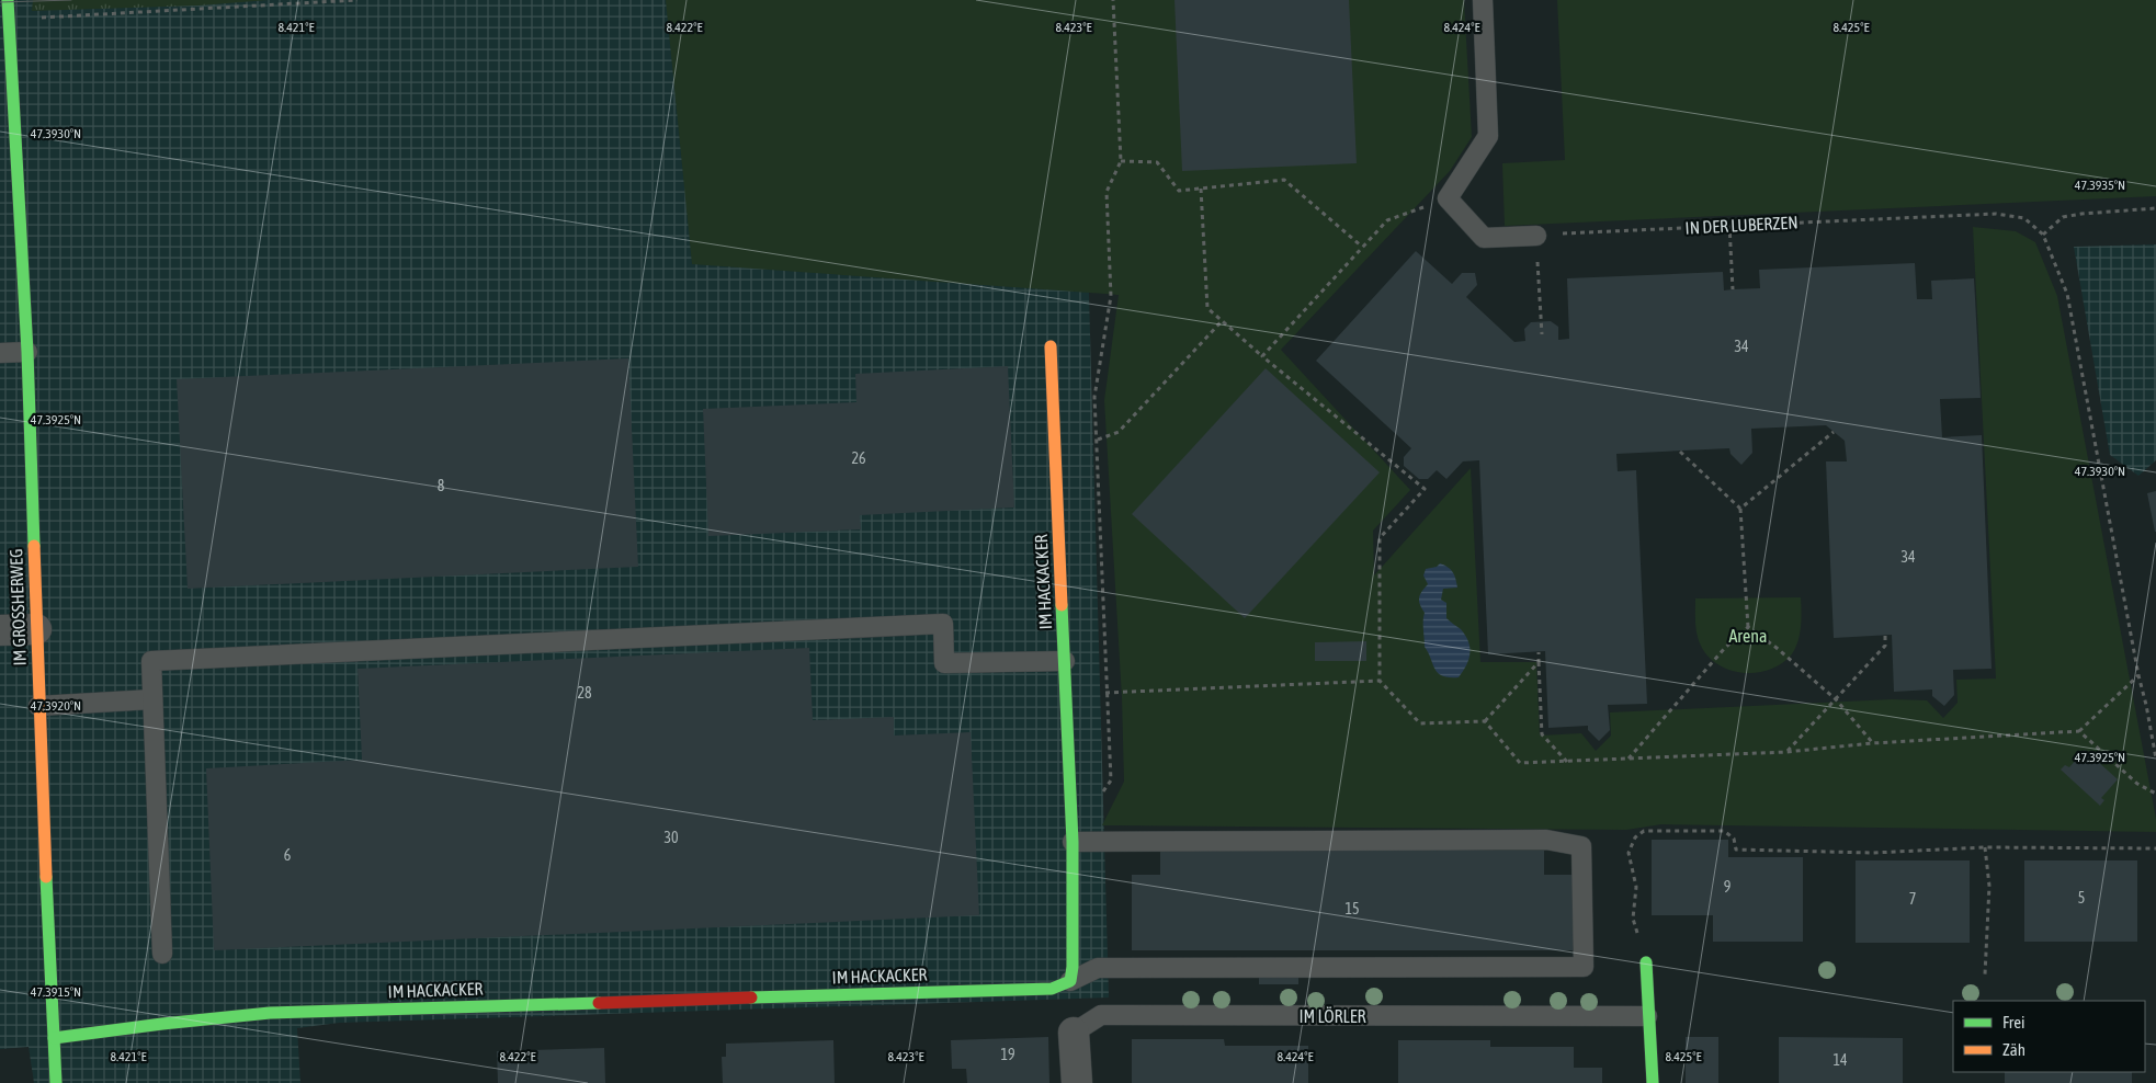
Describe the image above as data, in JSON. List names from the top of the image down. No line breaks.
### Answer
{"streets":{"street":["IM HACKACKER","IM GROSSHERWEG","IM LÖRLER"],"path":["IN DER LUBERZEN"]},"crossings":[["IM HACKACKER","IM GROSSHERWEG"]],"parks":["Arena"],"house_numbers":["34","26","8","34","28","30","6","9","5","7","15","19","14"],"legend":["Frei","Zäh"],"coordinates":["8.421°E","8.422°E","8.423°E","8.424°E","8.425°E","47.3930°N","47.3935°N","47.3925°N","47.3920°N","47.3915°N"]}
